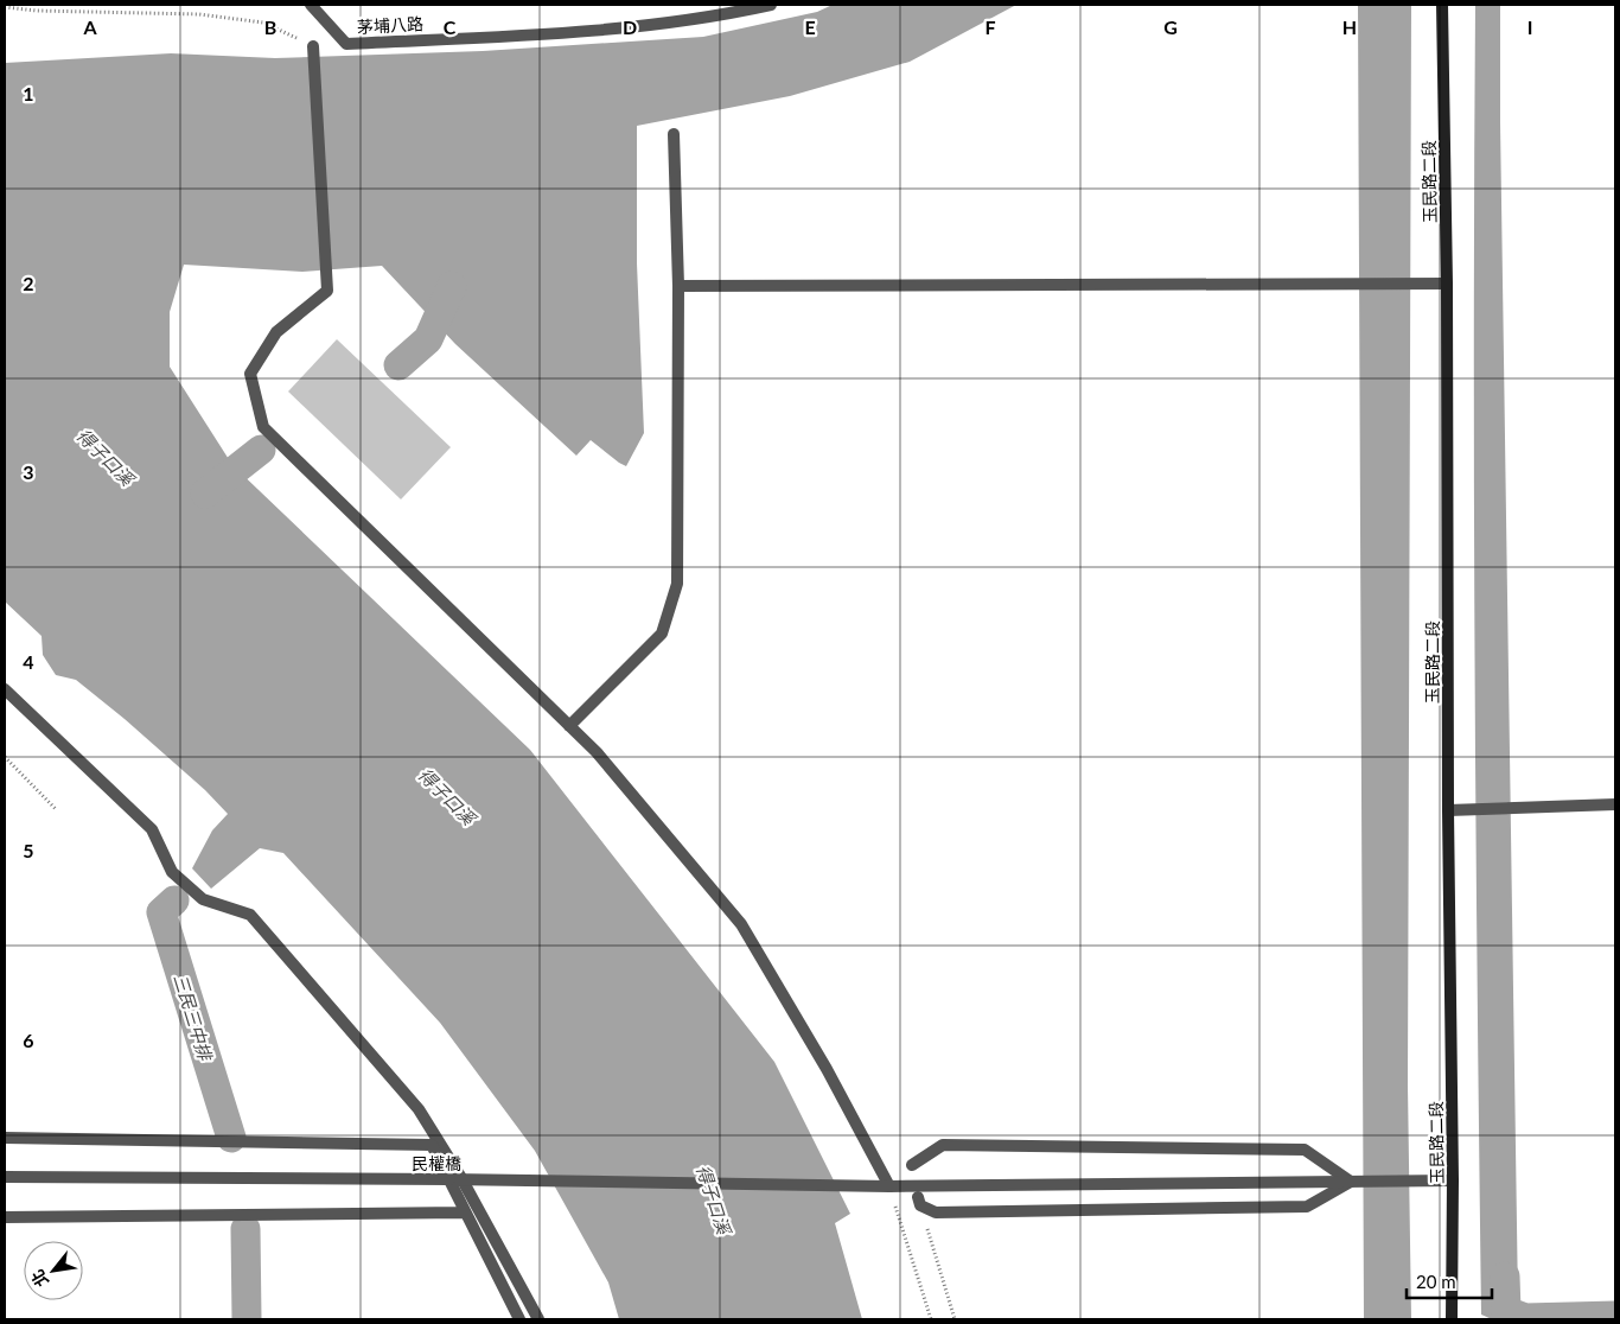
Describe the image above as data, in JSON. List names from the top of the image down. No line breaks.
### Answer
{"streets":{"street":["茅埔八路","玉民路二段","民權橋"]},"crossings":[["玉民路二段","民權橋"]],"water":["得子口溪","三民三中排"],"scale_bar":"20 m","north":"bottom left","grid":{"columns":["A","B","C","D","E","F","G","H","I"],"rows":["1","2","3","4","5","6"]}}
